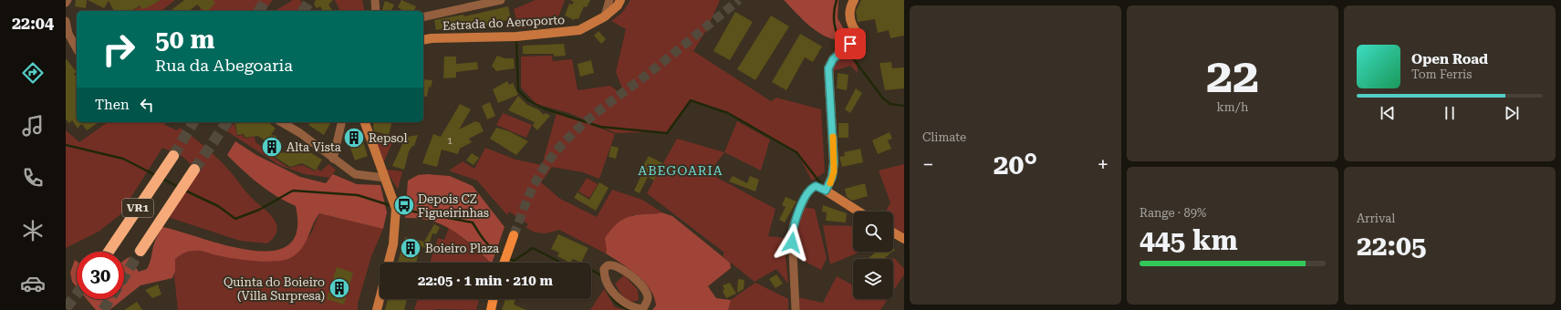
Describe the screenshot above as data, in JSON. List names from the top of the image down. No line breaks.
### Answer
{"streets":{"highway":["VR1"],"main road":["Estrada do Aeroporto"]},"districts":["ABEGOARIA"],"places":{"building":["Repsol","Alta Vista","Boieiro Plaza","Quinta do Boieiro (Villa Surpresa)"],"bus stop":["Depois CZ Figueirinhas"]},"house_numbers":["1"],"page":{"tabs":"22:04","tile":["Climate",["22","km/h"],["Range · 89%","445 km"],["Arrival","22:05"]],"turn":["50 m","Rua da Abegoaria"],"song":["Open Road","Tom Ferris"],"then":"Then","heat":["−","20°","+"],"limit":"30","trip":"22:05 · 1 min · 210 m"}}
